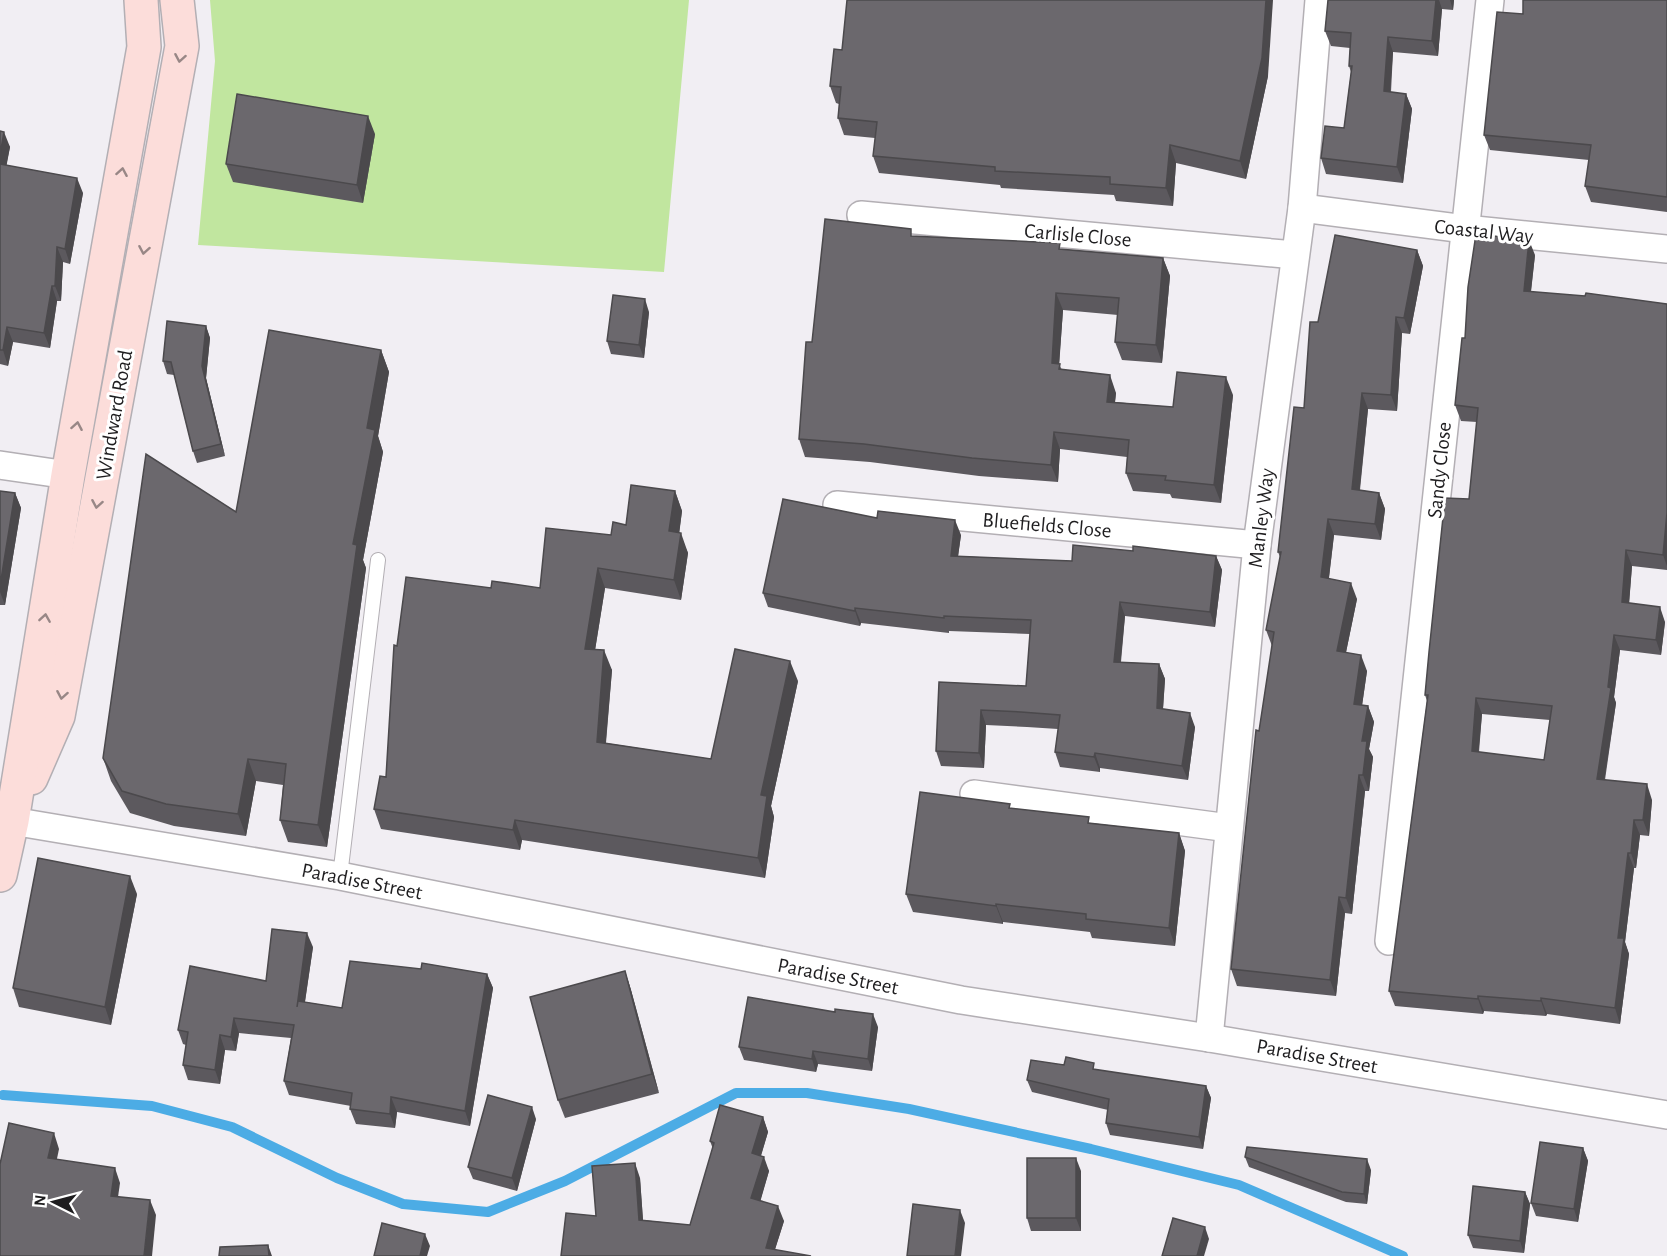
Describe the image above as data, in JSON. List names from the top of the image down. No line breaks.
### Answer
{"streets":{"main road":["Windward Road"],"street":["Coastal Way","Carlisle Close","Sandy Close","Manley Way","Bluefields Close","Paradise Street"]},"crossings":[["Coastal Way","Sandy Close"],["Coastal Way","Manley Way"],["Carlisle Close","Manley Way"],["Windward Road","Paradise Street"],["Manley Way","Bluefields Close"],["Manley Way","Paradise Street"]],"north":"left"}
